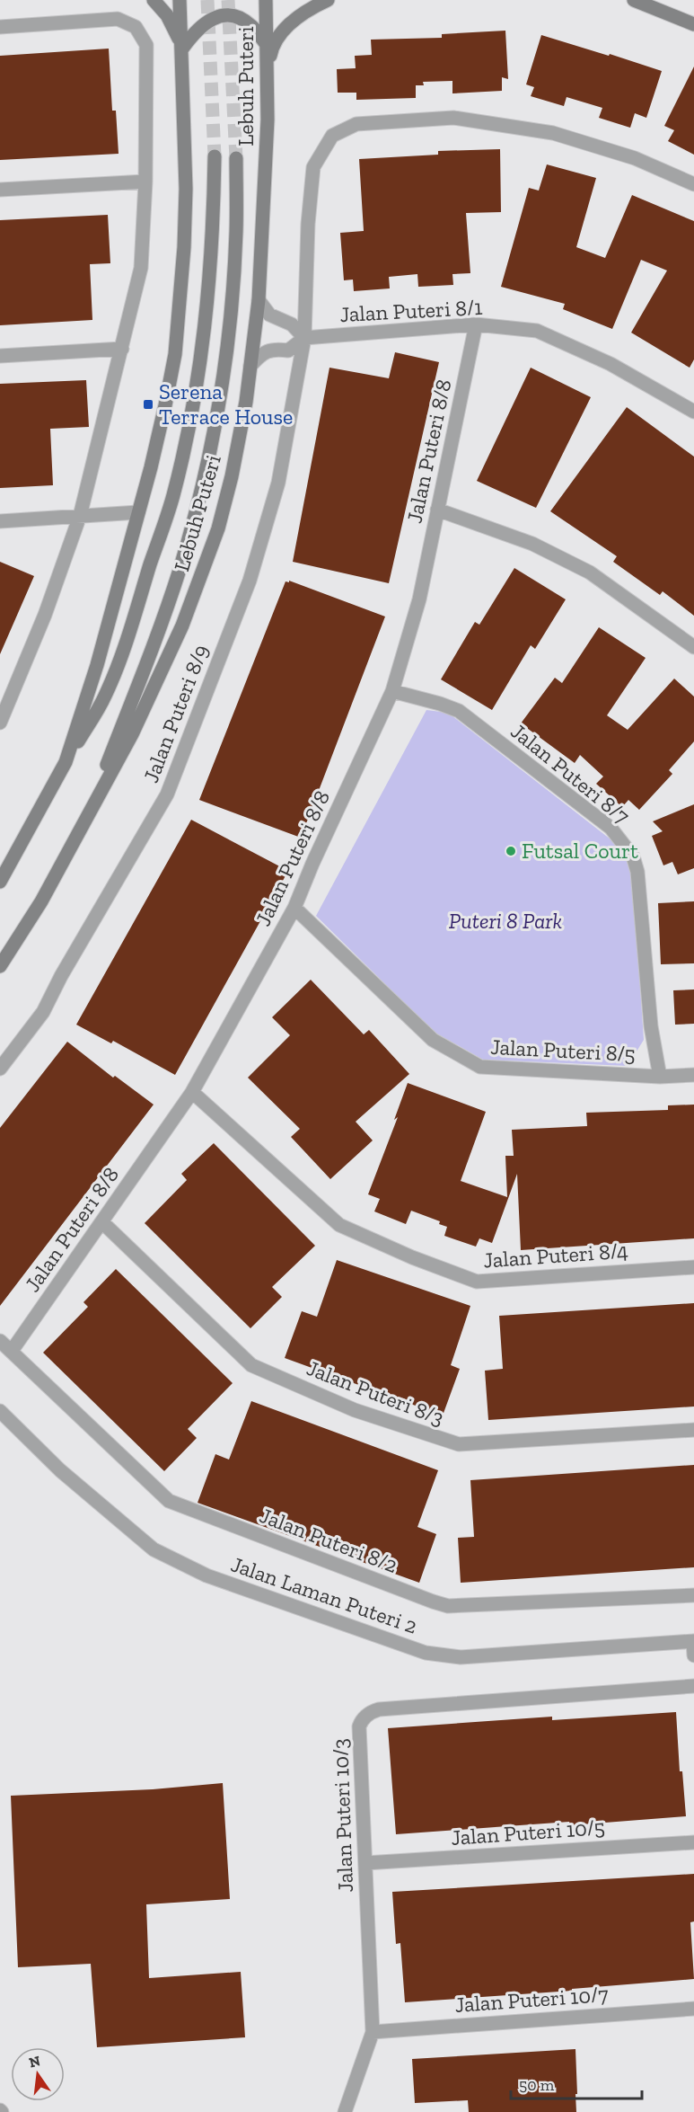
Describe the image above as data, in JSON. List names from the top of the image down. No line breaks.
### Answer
{"streets":{"main road":["Lebuh Puteri"],"street":["Jalan Puteri 8/1","Jalan Puteri 8/8","Jalan Puteri 8/9","Jalan Puteri 8/7","Jalan Puteri 8/5","Jalan Puteri 8/4","Jalan Puteri 8/3","Jalan Puteri 8/2","Jalan Laman Puteri 2","Jalan Puteri 10/3","Jalan Puteri 10/5","Jalan Puteri 10/7"]},"crossings":[["Lebuh Puteri","Jalan Puteri 8/1"],["Jalan Puteri 8/1","Jalan Puteri 8/8"],["Jalan Puteri 8/1","Jalan Puteri 8/9"],["Jalan Puteri 8/8","Jalan Puteri 8/7"],["Jalan Puteri 8/8","Jalan Puteri 8/5"],["Jalan Puteri 8/8","Jalan Puteri 8/4"],["Jalan Puteri 8/8","Jalan Puteri 8/3"],["Jalan Puteri 8/8","Jalan Puteri 8/2"],["Jalan Puteri 8/7","Jalan Puteri 8/5"],["Jalan Puteri 10/3","Jalan Puteri 10/5"],["Jalan Puteri 10/3","Jalan Puteri 10/7"]],"parks":["Puteri 8 Park"],"places":{"transit":["Serena Terrace House"],"other":["Futsal Court"]},"scale_bar":"50 m","north":"top"}
